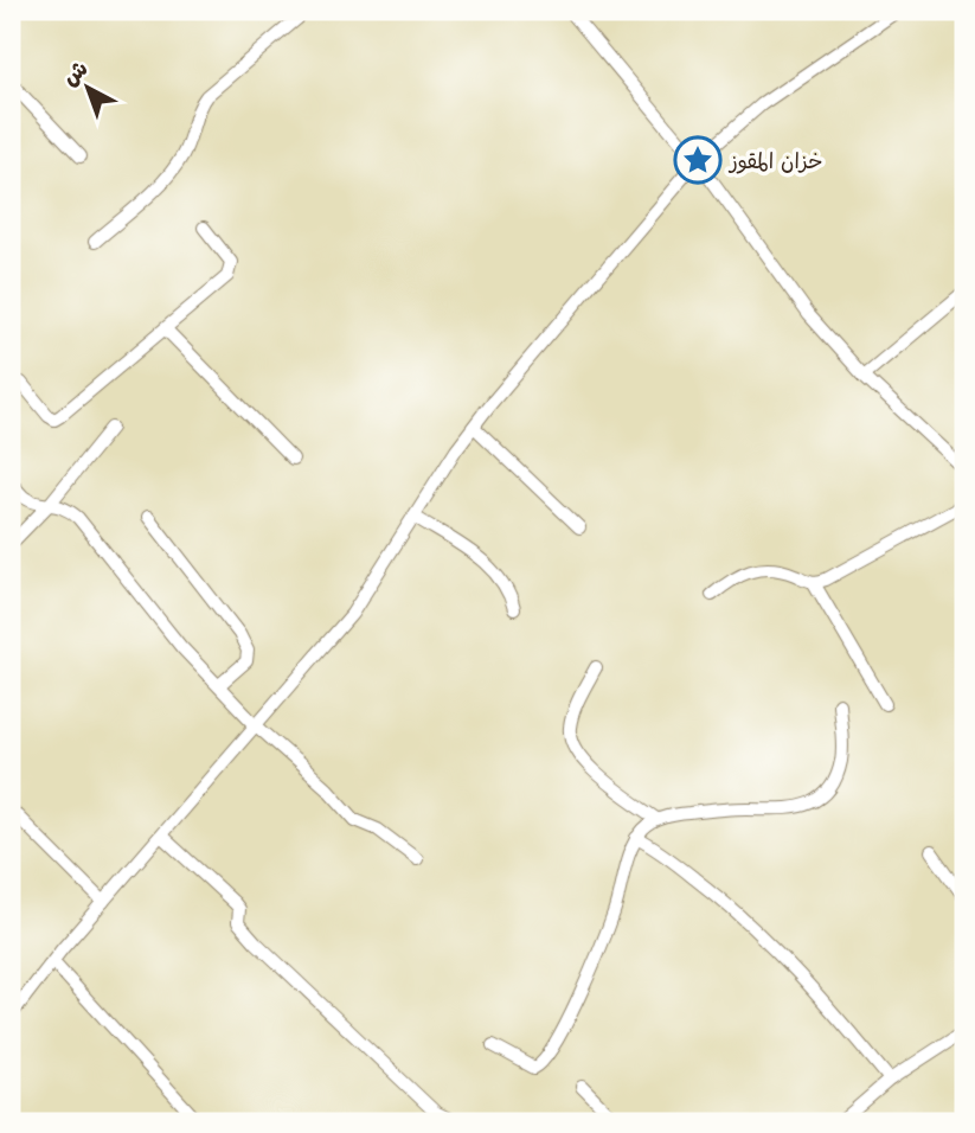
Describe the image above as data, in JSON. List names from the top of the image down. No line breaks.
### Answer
{"places":{"place":["خزان المقوز"]},"north":"top left"}
